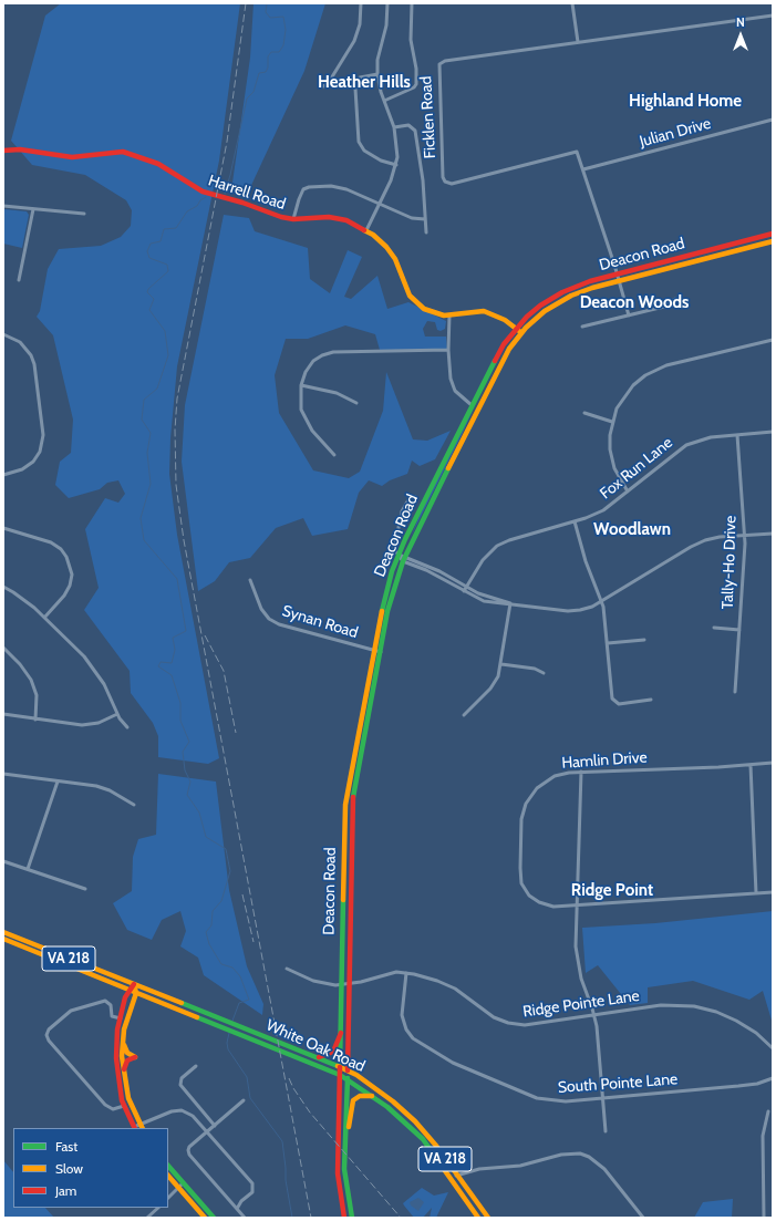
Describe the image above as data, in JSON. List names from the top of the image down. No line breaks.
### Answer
{"streets":{"main road":["Harrell Road","Deacon Road","VA 218","White Oak Road"],"street":["Ficklen Road","Julian Drive","Fox Run Lane","Tally-Ho Drive","Synan Road","Hamlin Drive","Ridge Pointe Lane","South Pointe Lane"]},"crossings":[["Ficklen Road","Julian Drive"],["Ficklen Road","Deacon Road"],["Harrell Road","Deacon Road"],["Deacon Road","Synan Road"],["Deacon Road","Ridge Pointe Lane"],["Deacon Road","White Oak Road"],["Fox Run Lane","Tally-Ho Drive"],["VA 218","White Oak Road"],["Ridge Pointe Lane","South Pointe Lane"]],"districts":["Heather Hills","Highland Home","Deacon Woods","Woodlawn","Ridge Point"],"legend":["Fast","Slow","Jam"],"north":"top"}
